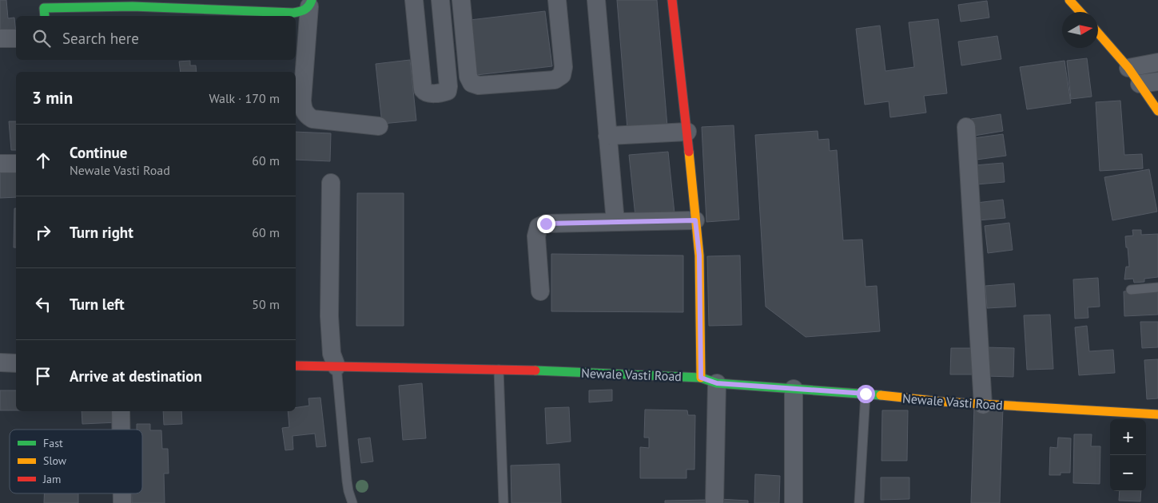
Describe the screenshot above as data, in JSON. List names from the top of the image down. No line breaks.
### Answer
{"streets":{"street":["Newale Vasti Road"]},"legend":["Fast","Slow","Jam"],"north":"right","page":{"search":"Search here","heading":["3 min","Walk · 170 m"],"list":[["Continue","Newale Vasti Road","60 m"],["Turn right","60 m"],["Turn left","50 m"],"Arrive at destination"],"map_buttons":["+","−"]}}
